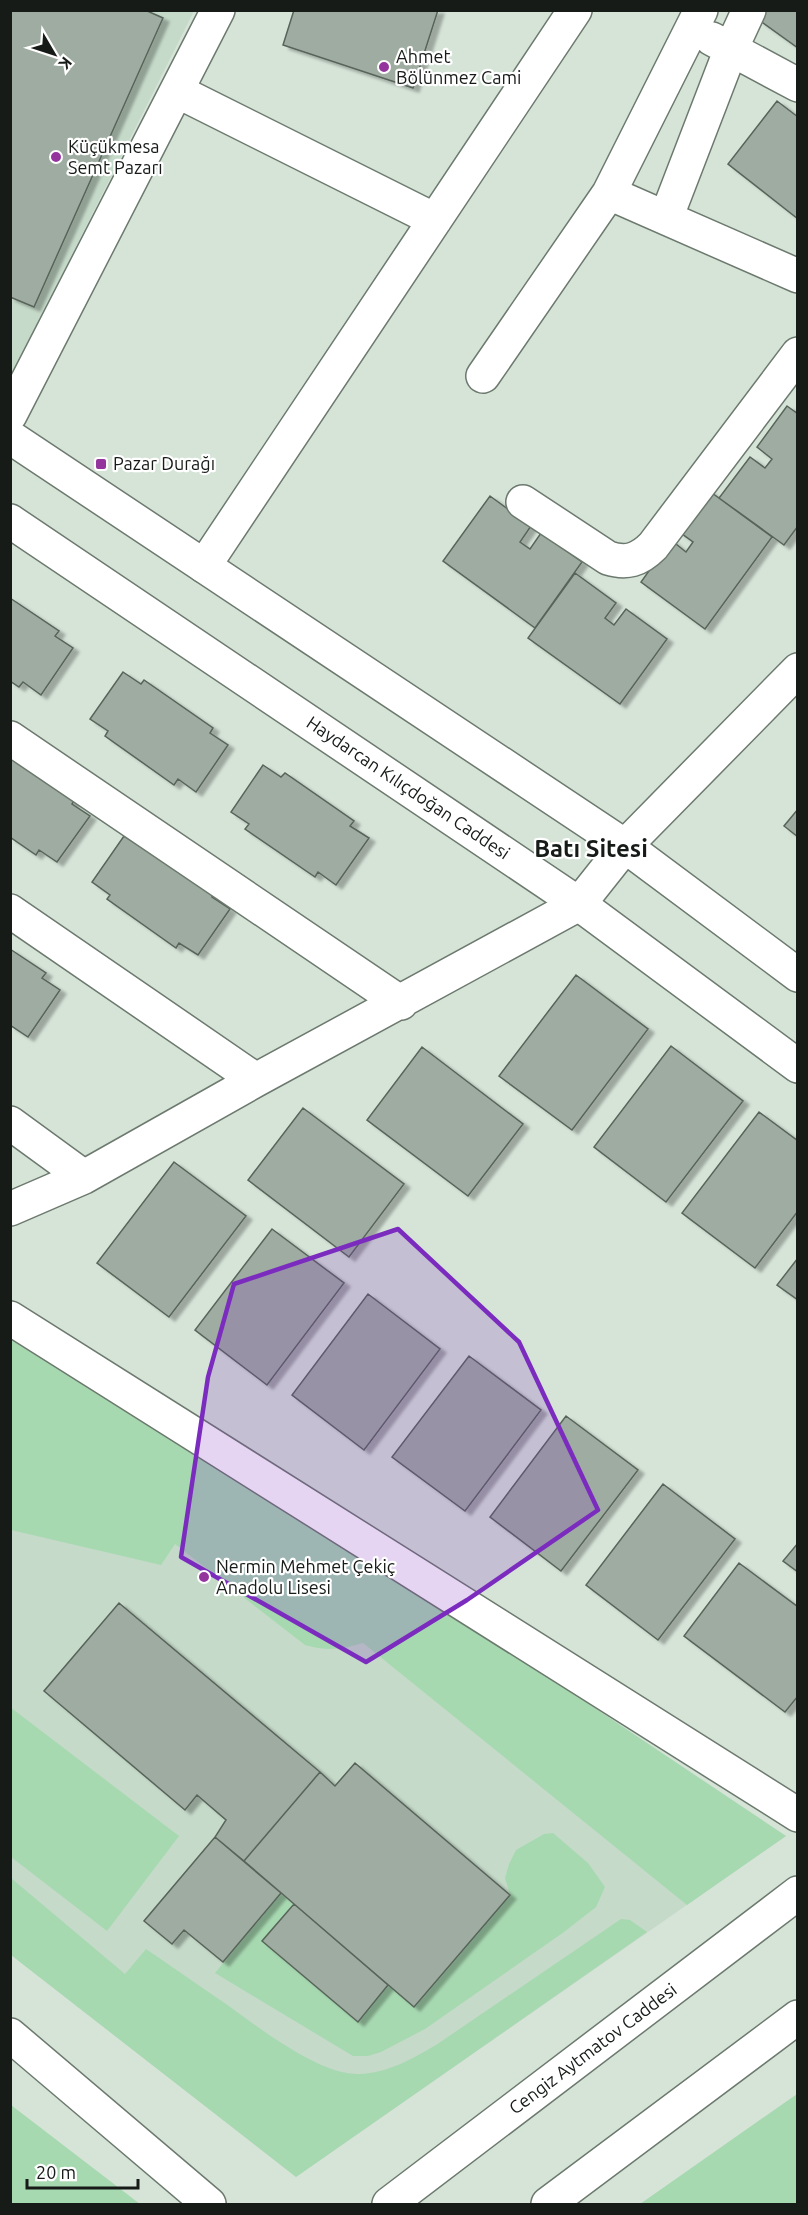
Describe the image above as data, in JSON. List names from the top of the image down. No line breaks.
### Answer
{"streets":{"street":["Haydarcan Kılıçdoğan Caddesi","Cengiz Aytmatov Caddesi"]},"districts":["Batı Sitesi"],"places":{"other":["Ahmet Bölünmez Cami","Küçükmesa Semt Pazarı","Nermin Mehmet Çekiç Anadolu Lisesi"],"transit":["Pazar Durağı"]},"scale_bar":"20 m","north":"bottom right"}
